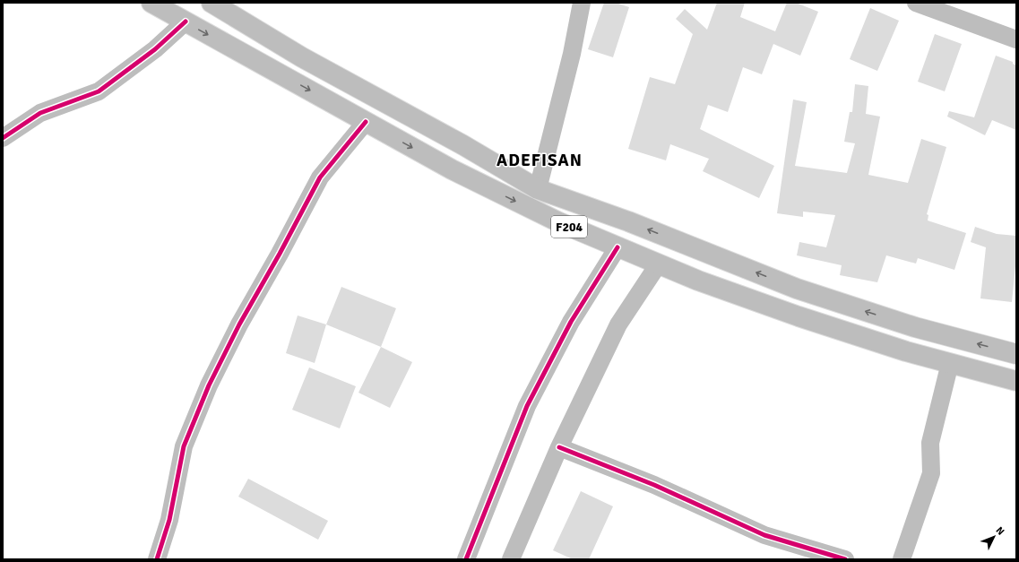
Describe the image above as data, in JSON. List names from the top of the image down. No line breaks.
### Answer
{"streets":{"main road":["F204"]},"districts":["ADEFISAN"],"north":"top right"}
